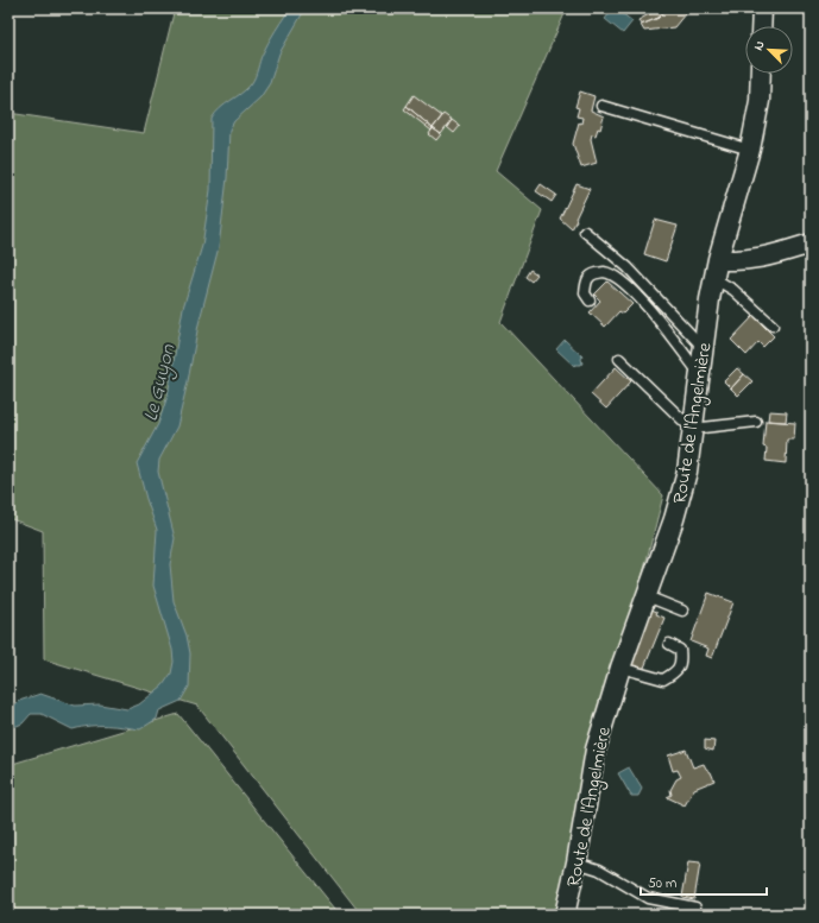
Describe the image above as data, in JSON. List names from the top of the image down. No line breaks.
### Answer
{"streets":{"street":["Route de l'Angelmière"]},"water":["Le Guyon"],"scale_bar":"50 m","north":"top left"}
